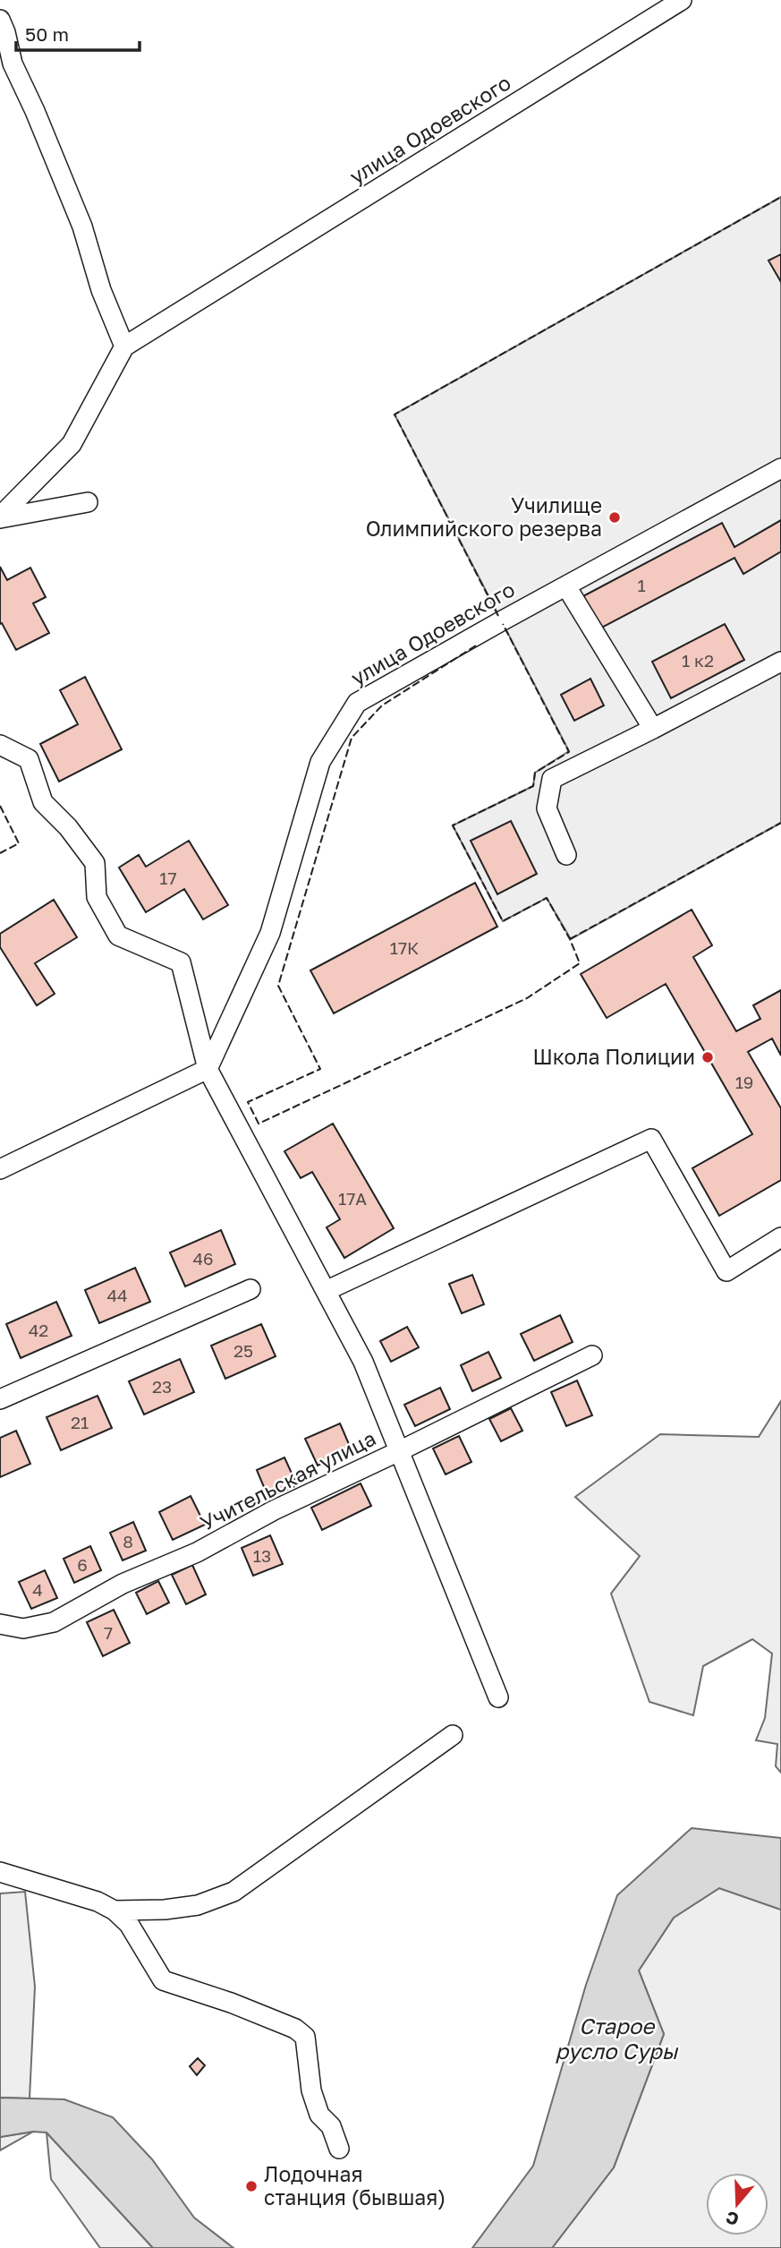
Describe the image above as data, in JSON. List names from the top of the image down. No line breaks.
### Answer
{"streets":{"street":["улица Одоевского","Учительская улица"]},"water":["Старое русло Суры"],"places":["Училище Олимпийского резерва","Школа Полиции","Лодочная станция (бывшая)"],"house_numbers":["1","1 к2","17","17К","19","17А","46","44","42","25","23","21","8","13","6","4","7"],"scale_bar":"50 m","north":"bottom"}
